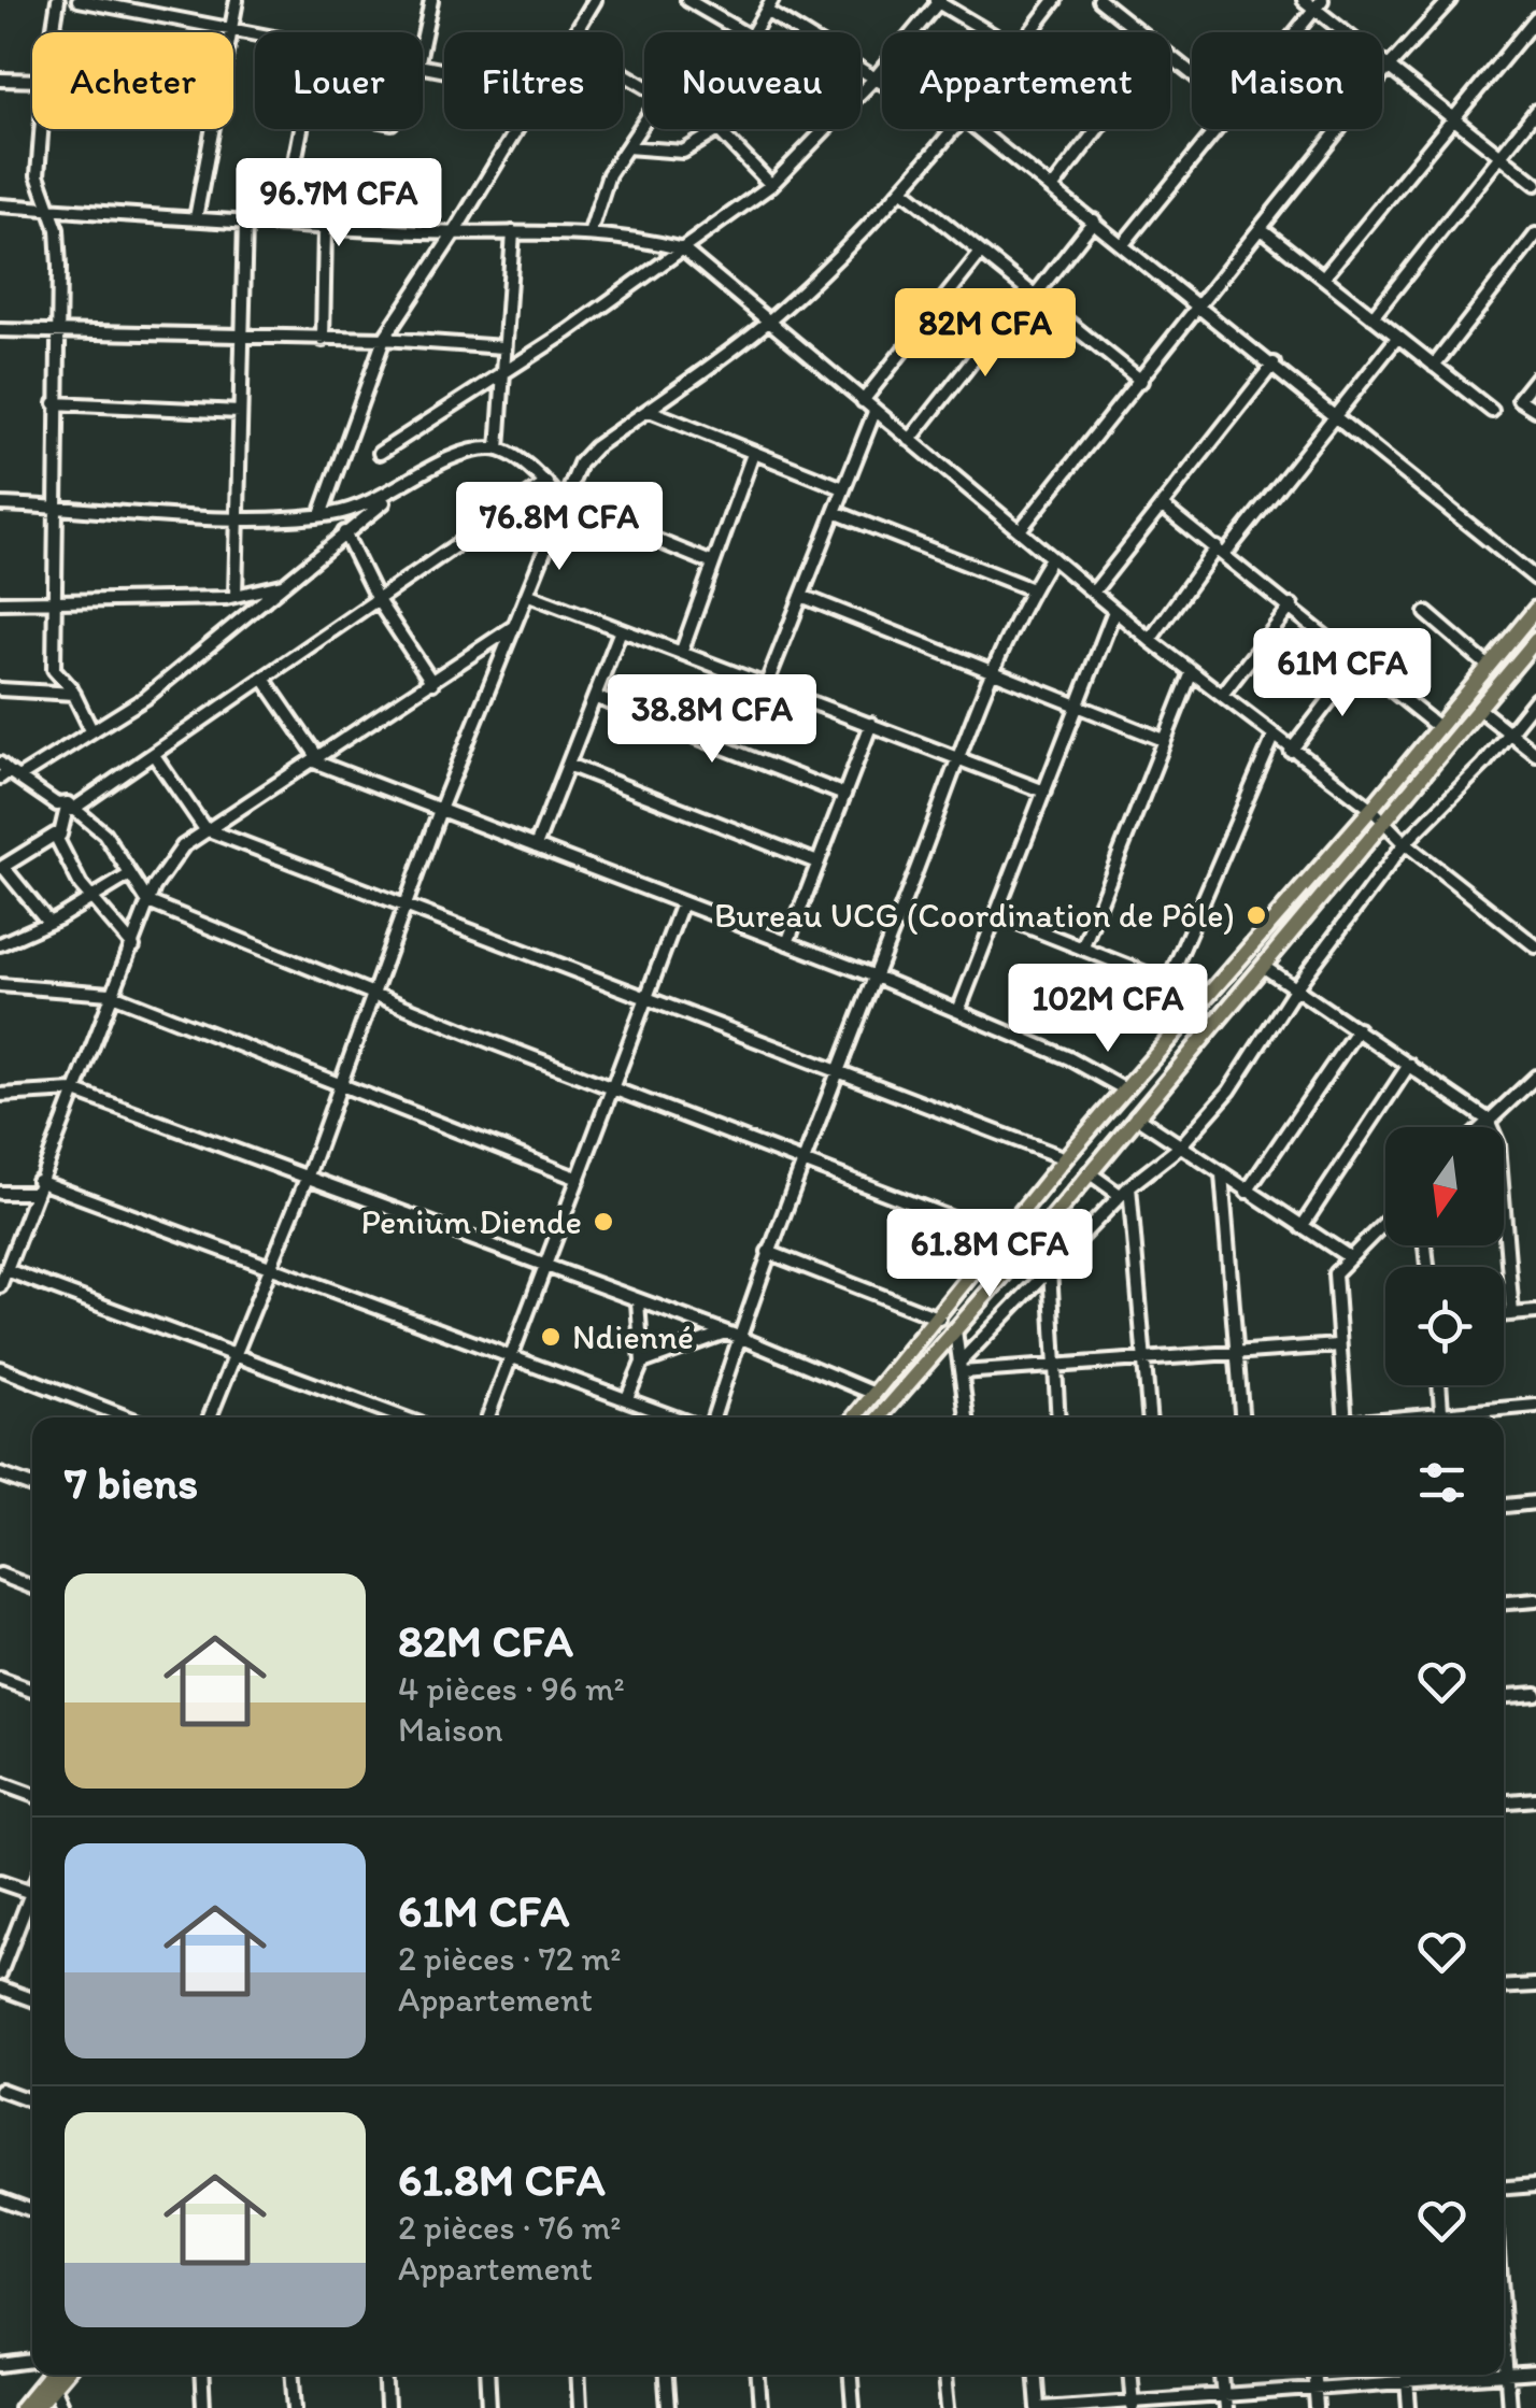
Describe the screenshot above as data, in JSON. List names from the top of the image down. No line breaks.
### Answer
{"places":["Bureau UCG (Coordination de Pôle)","Penium Diende","Ndienné"],"north":"bottom","page":{"chip":["Acheter","Louer","Filtres","Nouveau","Appartement","Maison"],"price":["96.7M CFA","82M CFA","76.8M CFA","61M CFA","38.8M CFA","102M CFA","61.8M CFA"],"heading":"7 biens","list":[{"name":"82M CFA","note":"4 pièces · 96 m² · Maison"},{"name":"61M CFA","note":"2 pièces · 72 m² · Appartement"},{"name":"61.8M CFA","note":"2 pièces · 76 m² · Appartement"}]}}
